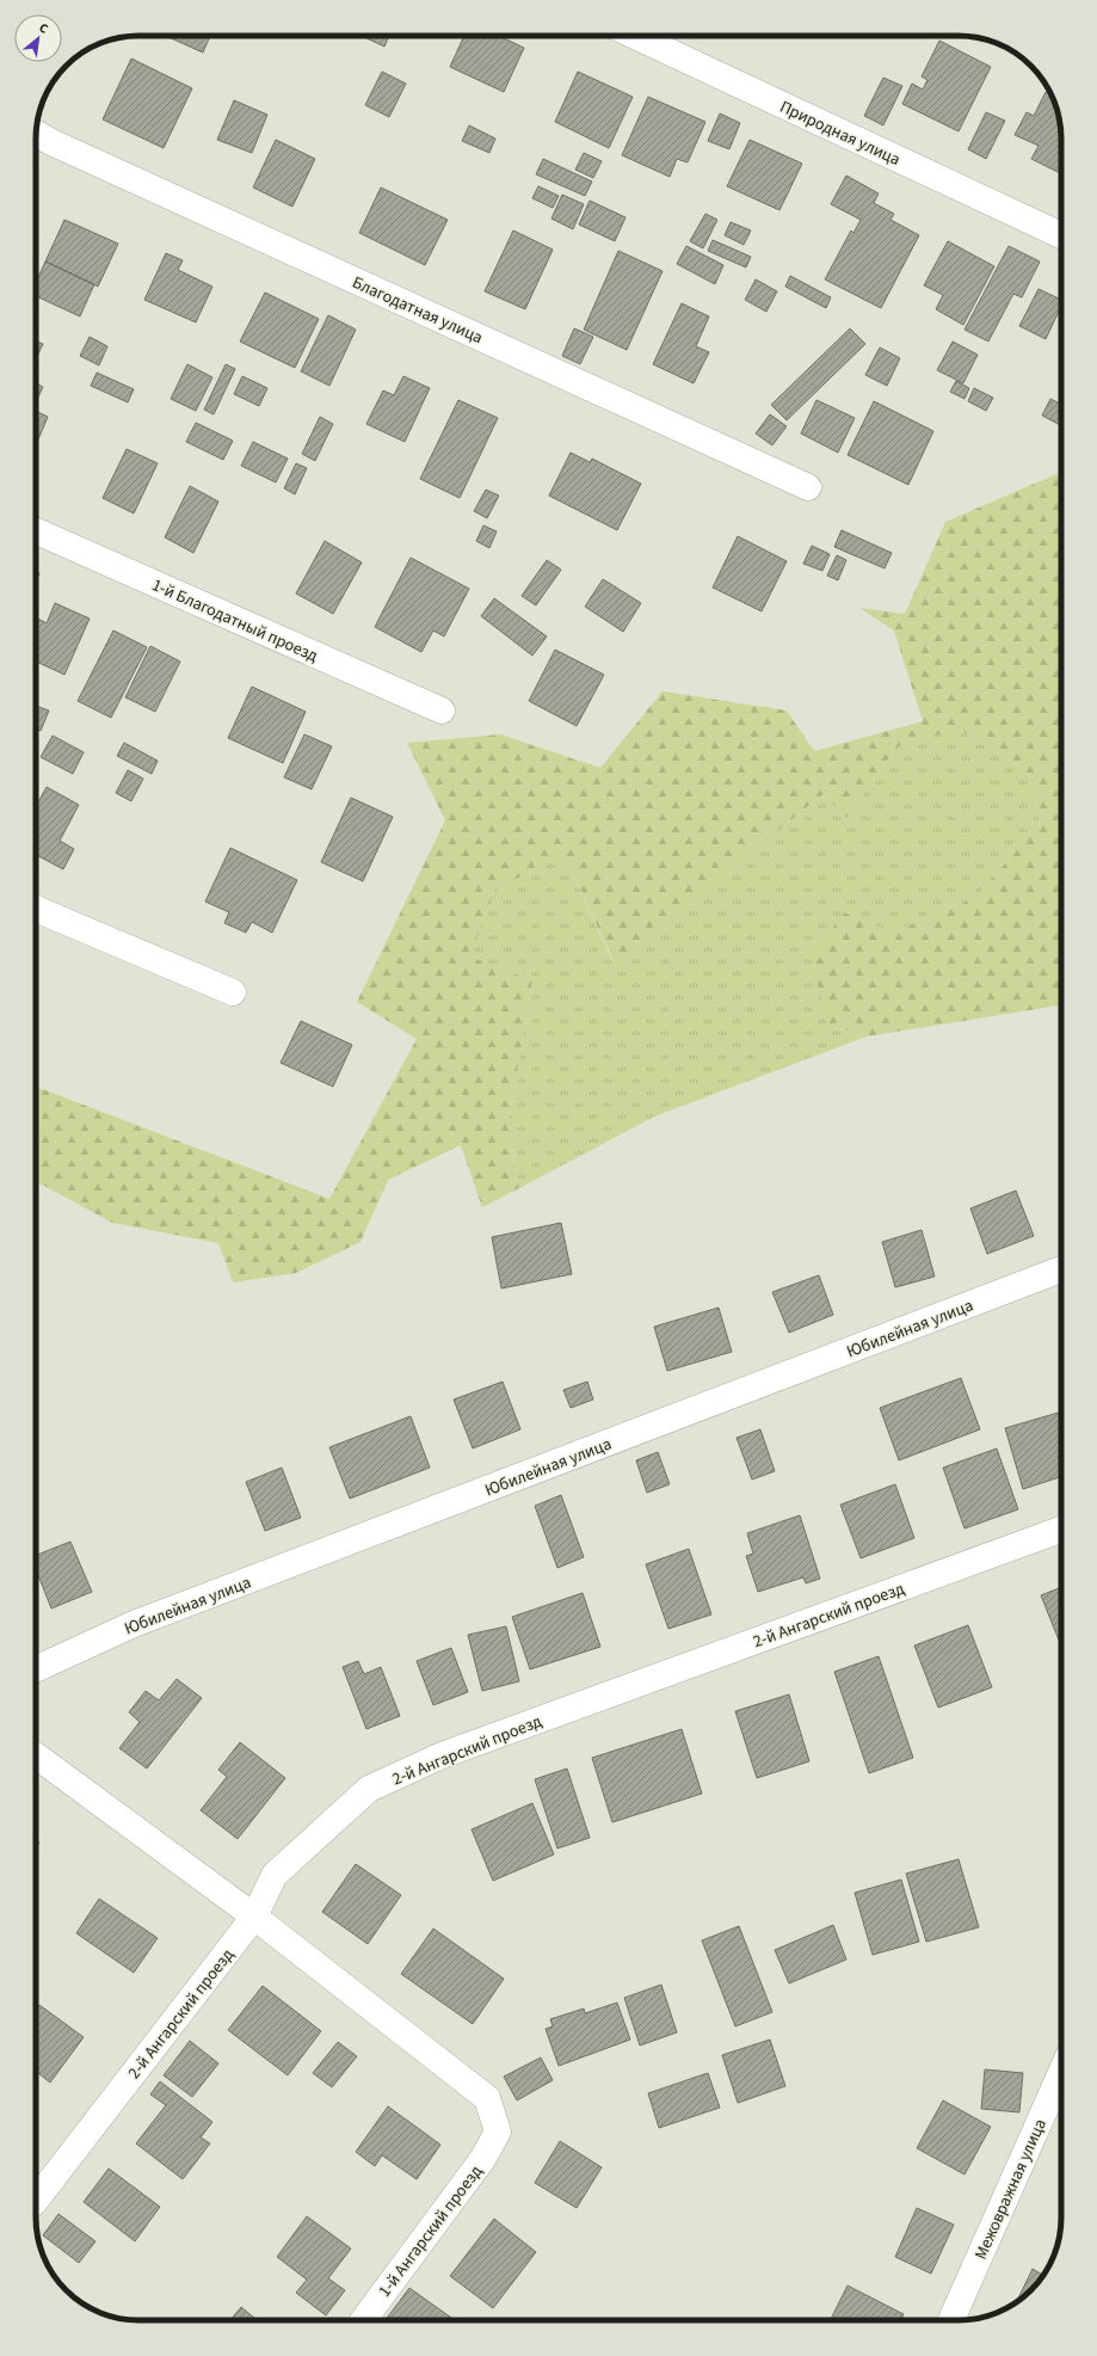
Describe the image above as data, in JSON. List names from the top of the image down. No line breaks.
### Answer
{"streets":{"street":["Природная улица","Благодатная улица","1-й Благодатный проезд","Юбилейная улица","2-й Ангарский проезд","Межовражная улица","1-й Ангарский проезд"]},"crossings":[["2-й Ангарский проезд","1-й Ангарский проезд"]],"north":"top right"}
